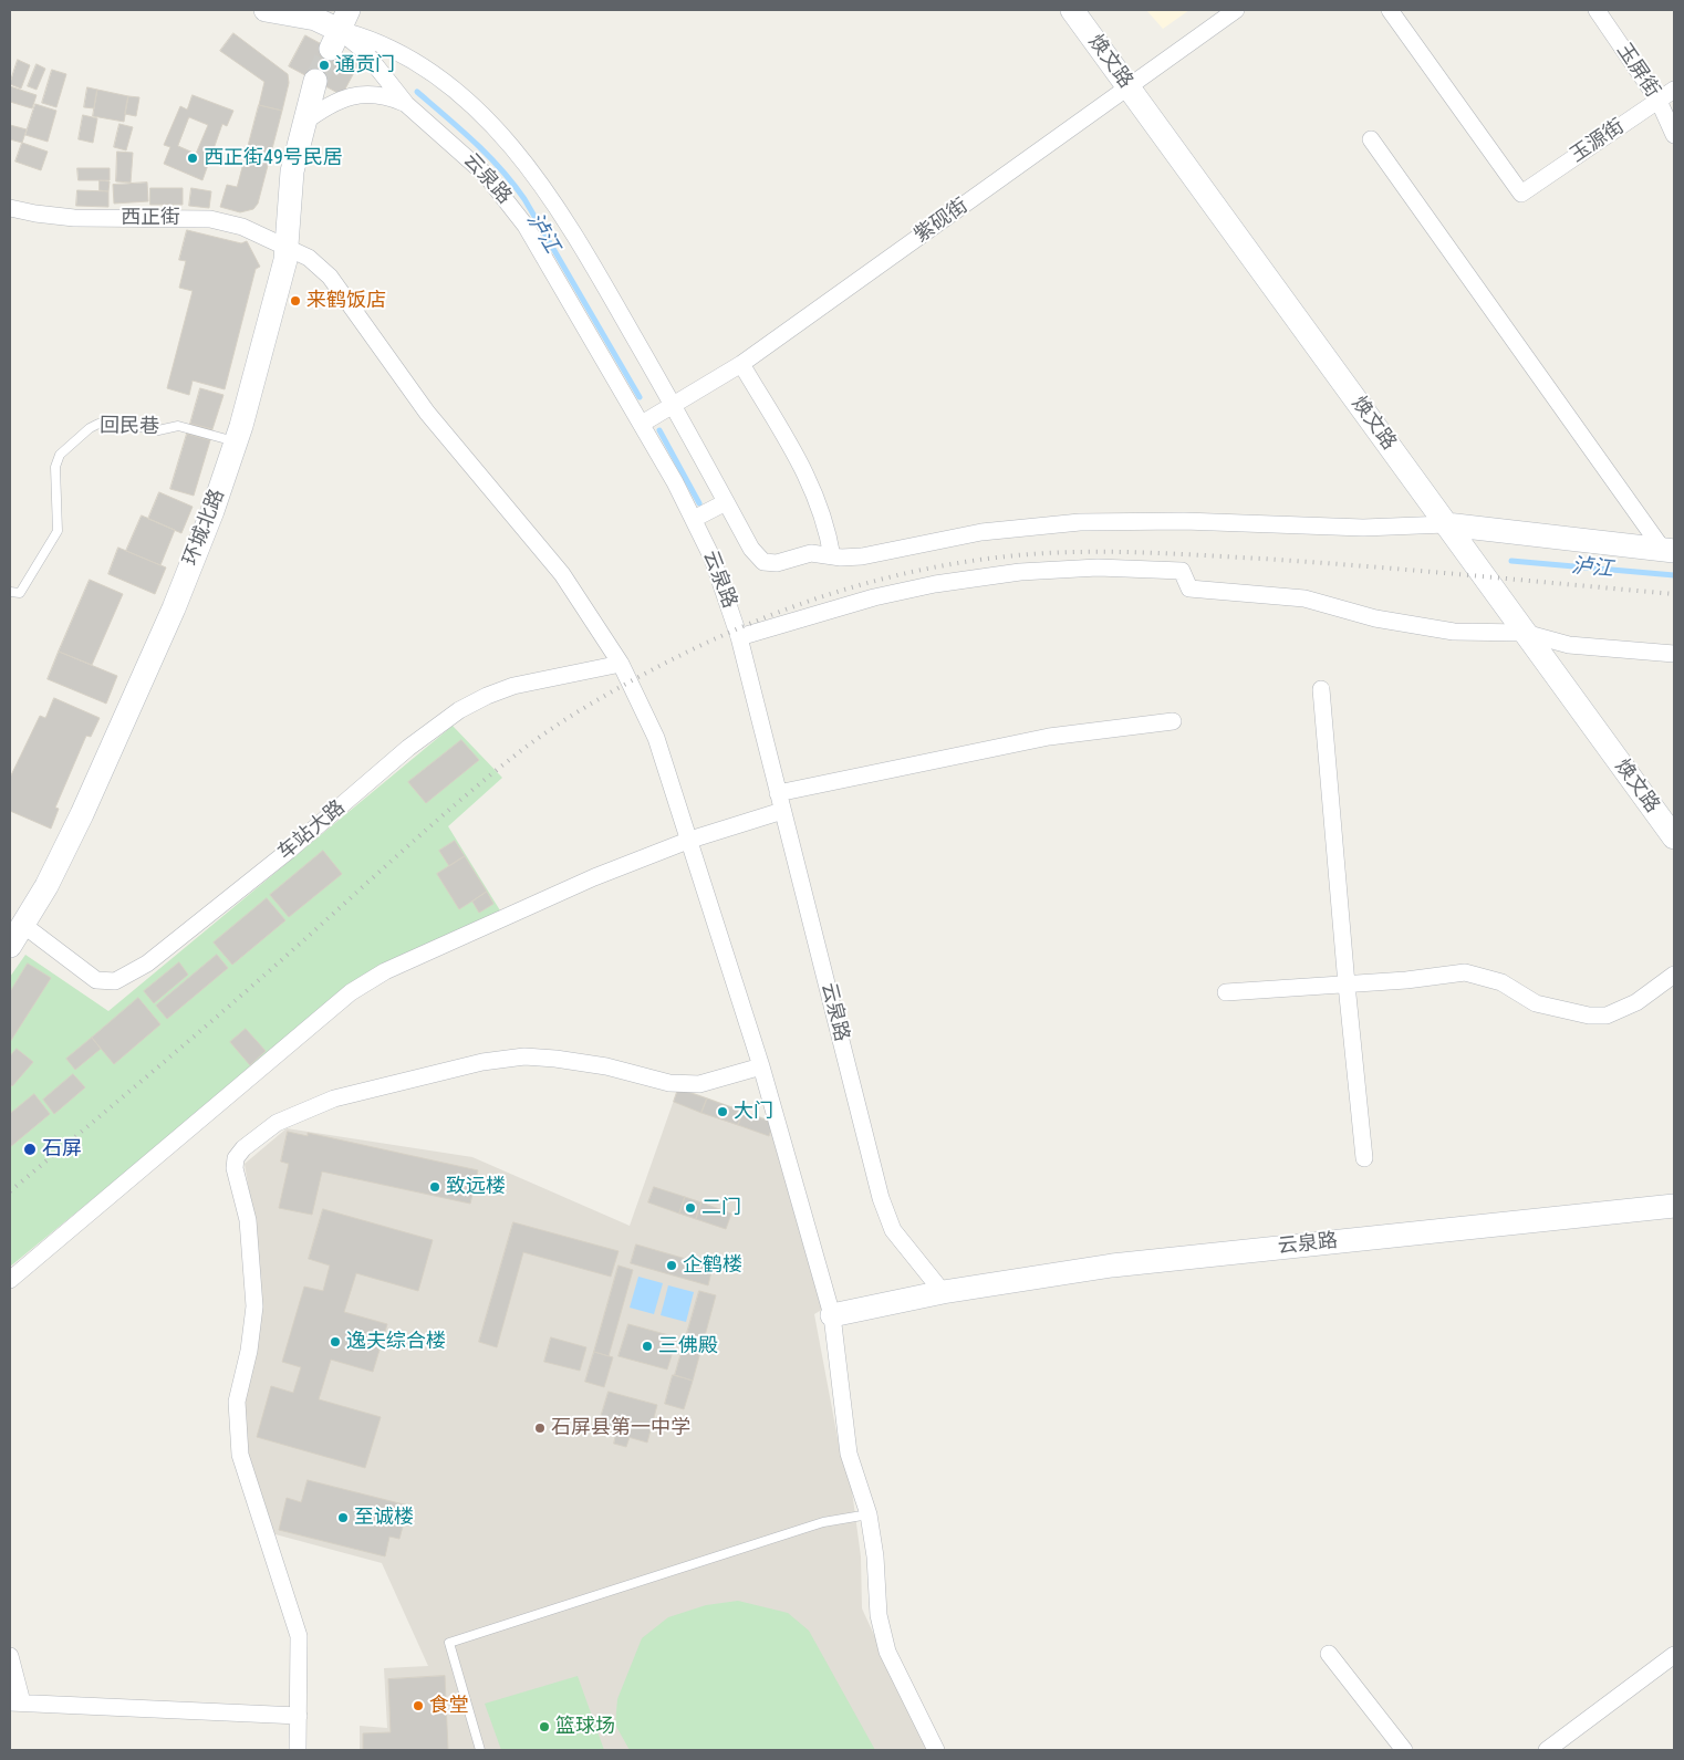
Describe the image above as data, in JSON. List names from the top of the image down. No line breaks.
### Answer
{"streets":{"street":["焕文路","玉屏街","玉源街","云泉路","西正街","紫砚街","环城北路","车站大路"],"lane":["回民巷"]},"crossings":[["焕文路","紫砚街"],["玉屏街","玉源街"],["云泉路","西正街"],["云泉路","紫砚街"],["西正街","环城北路"],["西正街","车站大路"],["回民巷","环城北路"],["环城北路","车站大路"]],"water":["泸江"],"places":["通贡门","西正街49号民居","来鹤饭店","大门","石屏","致远楼","二门","企鹤楼","逸夫综合楼","三佛殿","石屏县第一中学","至诚楼","食堂","篮球场"]}
